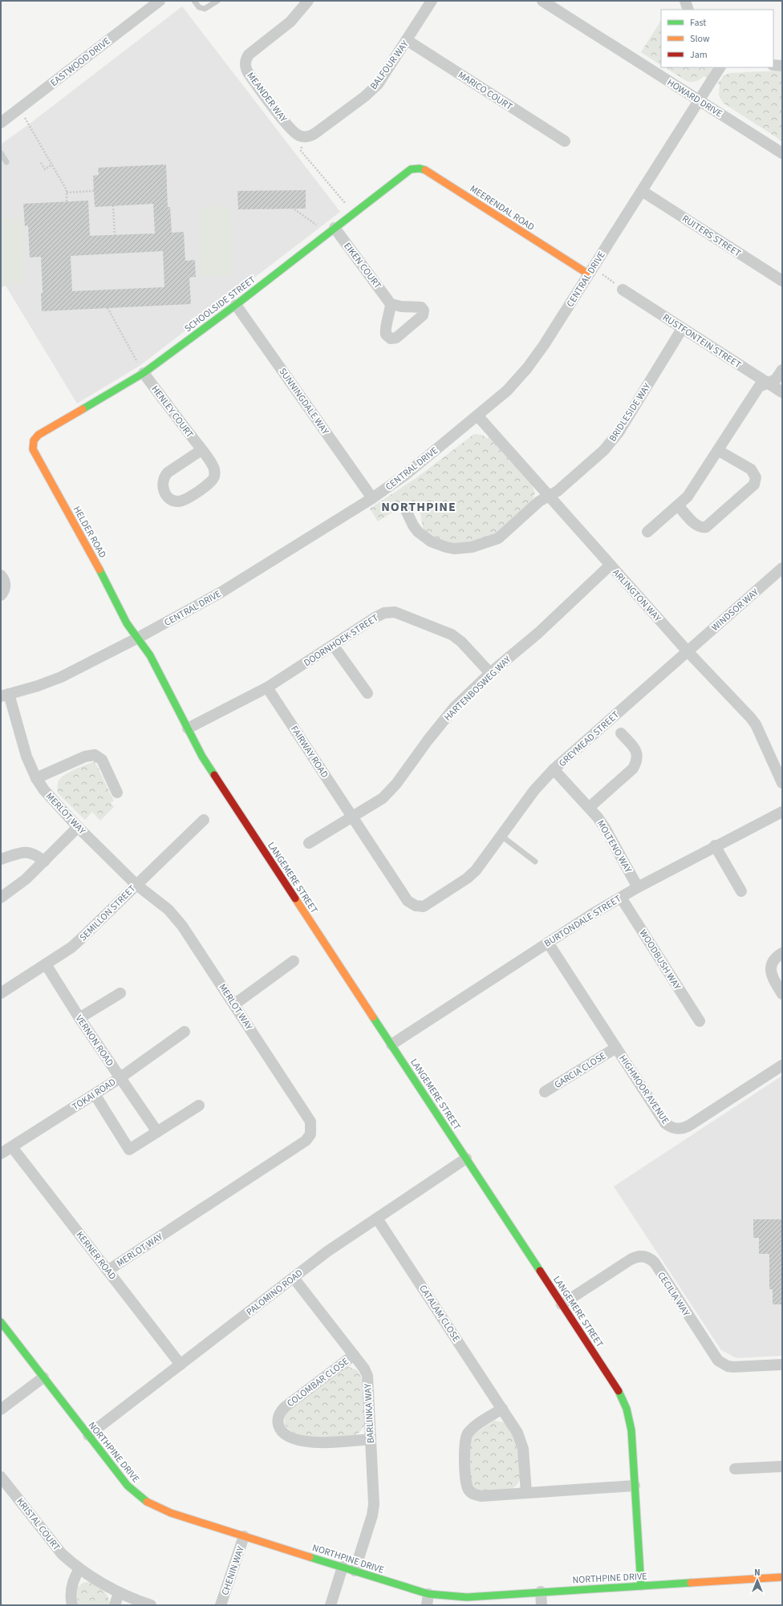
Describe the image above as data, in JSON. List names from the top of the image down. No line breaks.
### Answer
{"streets":{"street":["EASTWOOD DRIVE","BALFOUR WAY","MARICO COURT","MEANDER WAY","HOWARD DRIVE","MEERENDAL ROAD","RUITERS STREET","EIKEN COURT","CENTRAL DRIVE","SCHOOLSIDE STREET","RUSTFONTEIN STREET","SUNNINGDALE WAY","HENLEY COURT","BRIDLESIDE WAY","HELDER ROAD","ARLINGTON WAY","WINDSOR WAY","DOORNHOEK STREET","HARTENBOSWEG WAY","GREYMEAD STREET","FAIRWAY ROAD","MERLOT WAY","MOLTENO WAY","LANGEMERE STREET","SEMILLON STREET","BURTONDALE STREET","WOODBUSH WAY","VERNON ROAD","GARCIA CLOSE","HIGHMOOR AVENUE","TOKAI ROAD","KERNER ROAD","PALOMINO ROAD","CECILIA WAY","CATALAM CLOSE","COLOMBAR CLOSE","BARLINKA WAY","NORTHPINE DRIVE","KRISTAL COURT","CHENIN WAY"]},"crossings":[["BALFOUR WAY","MARICO COURT"],["BALFOUR WAY","MEANDER WAY"],["HOWARD DRIVE","CENTRAL DRIVE"],["MEERENDAL ROAD","CENTRAL DRIVE"],["MEERENDAL ROAD","SCHOOLSIDE STREET"],["RUITERS STREET","CENTRAL DRIVE"],["EIKEN COURT","SCHOOLSIDE STREET"],["CENTRAL DRIVE","SUNNINGDALE WAY"],["CENTRAL DRIVE","HELDER ROAD"],["CENTRAL DRIVE","ARLINGTON WAY"],["CENTRAL DRIVE","MERLOT WAY"],["CENTRAL DRIVE","LANGEMERE STREET"],["SCHOOLSIDE STREET","SUNNINGDALE WAY"],["SCHOOLSIDE STREET","HENLEY COURT"],["SCHOOLSIDE STREET","HELDER ROAD"],["RUSTFONTEIN STREET","BRIDLESIDE WAY"],["BRIDLESIDE WAY","ARLINGTON WAY"],["HELDER ROAD","LANGEMERE STREET"],["ARLINGTON WAY","WINDSOR WAY"],["ARLINGTON WAY","HARTENBOSWEG WAY"],["ARLINGTON WAY","GREYMEAD STREET"],["WINDSOR WAY","GREYMEAD STREET"],["DOORNHOEK STREET","HARTENBOSWEG WAY"],["DOORNHOEK STREET","FAIRWAY ROAD"],["DOORNHOEK STREET","LANGEMERE STREET"],["HARTENBOSWEG WAY","FAIRWAY ROAD"],["GREYMEAD STREET","FAIRWAY ROAD"],["GREYMEAD STREET","MOLTENO WAY"],["MERLOT WAY","SEMILLON STREET"],["MERLOT WAY","KERNER ROAD"],["MOLTENO WAY","BURTONDALE STREET"],["LANGEMERE STREET","BURTONDALE STREET"],["LANGEMERE STREET","PALOMINO ROAD"],["LANGEMERE STREET","CECILIA WAY"],["LANGEMERE STREET","NORTHPINE DRIVE"],["SEMILLON STREET","VERNON ROAD"],["BURTONDALE STREET","WOODBUSH WAY"],["BURTONDALE STREET","HIGHMOOR AVENUE"],["VERNON ROAD","TOKAI ROAD"],["GARCIA CLOSE","HIGHMOOR AVENUE"],["TOKAI ROAD","KERNER ROAD"],["KERNER ROAD","PALOMINO ROAD"],["PALOMINO ROAD","CATALAM CLOSE"],["PALOMINO ROAD","BARLINKA WAY"],["PALOMINO ROAD","NORTHPINE DRIVE"],["COLOMBAR CLOSE","BARLINKA WAY"],["BARLINKA WAY","NORTHPINE DRIVE"],["NORTHPINE DRIVE","CHENIN WAY"]],"districts":["NORTHPINE"],"legend":["Fast","Slow","Jam"],"north":"top"}
